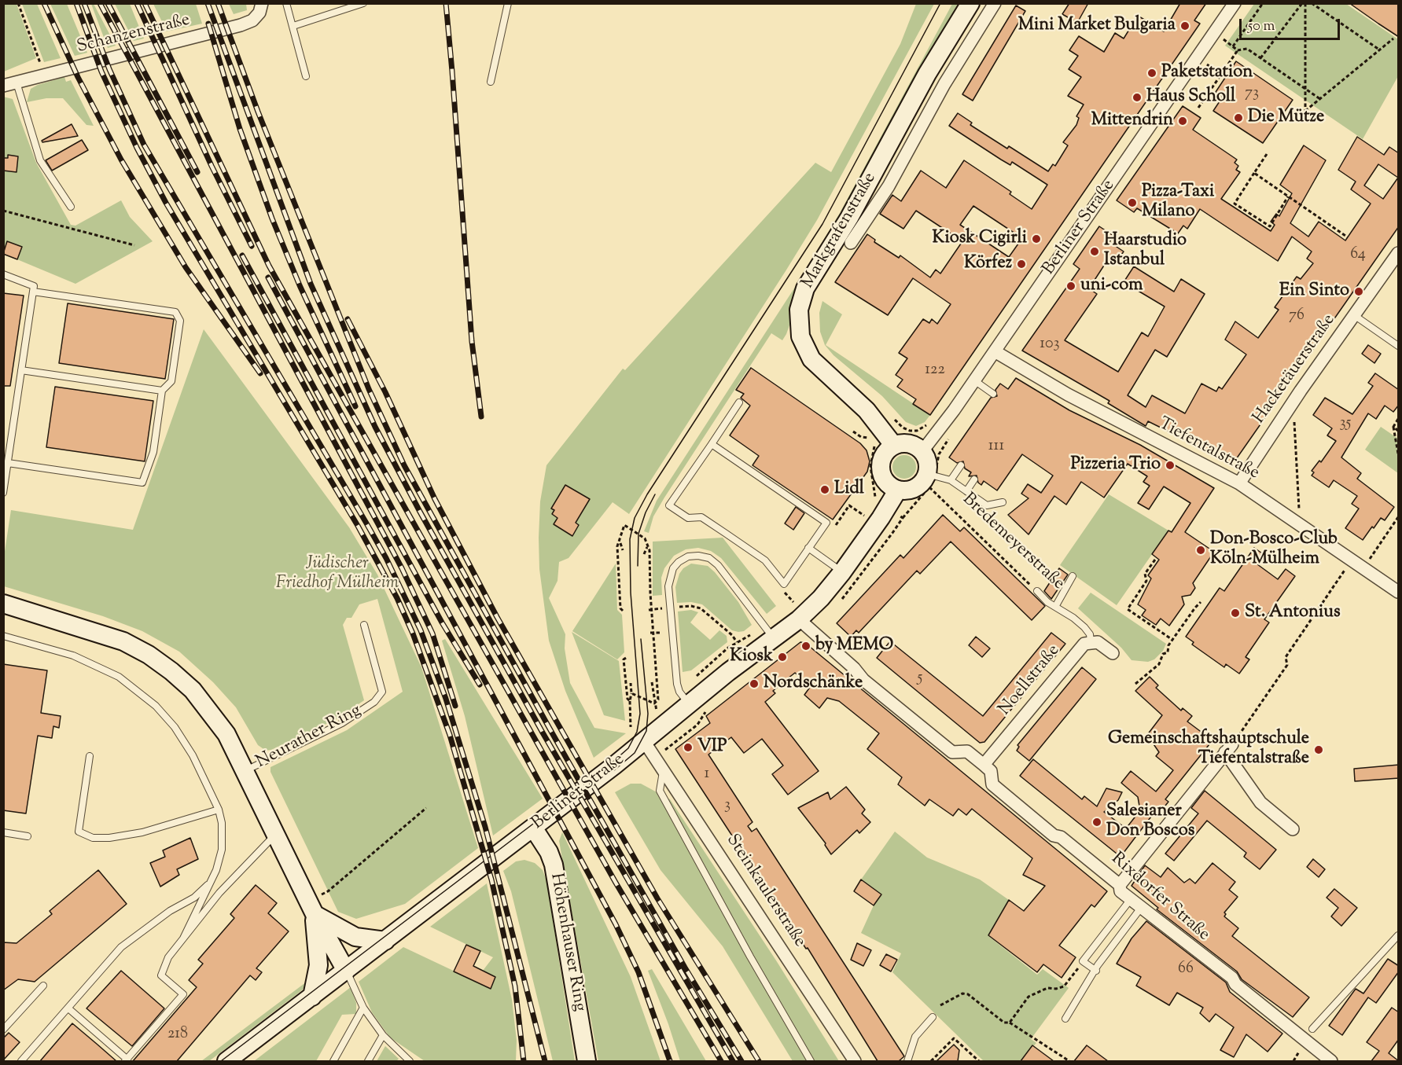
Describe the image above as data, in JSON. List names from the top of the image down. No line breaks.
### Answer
{"streets":{"main road":["Berliner Straße","Markgrafenstraße","Neurather Ring","Höhenhauser Ring"],"street":["Schanzenstraße","Hacketäuerstraße","Tiefentalstraße","Noellstraße","Steinkaulerstraße","Rixdorfer Straße"],"lane":["Bredemeyerstraße"]},"crossings":[["Berliner Straße","Markgrafenstraße"],["Berliner Straße","Tiefentalstraße"],["Berliner Straße","Bredemeyerstraße"],["Berliner Straße","Neurather Ring"],["Berliner Straße","Steinkaulerstraße"],["Berliner Straße","Höhenhauser Ring"],["Markgrafenstraße","Bredemeyerstraße"],["Hacketäuerstraße","Tiefentalstraße"],["Bredemeyerstraße","Noellstraße"],["Noellstraße","Rixdorfer Straße"]],"parks":["Jüdischer Friedhof Mülheim"],"places":["Mini Market Bulgaria","Paketstation","Haus Scholl","Die Mütze","Mittendrin","Pizza-Taxi Milano","Kiosk Cigirli","Haarstudio Istanbul","Körfez","uni-com","Ein Sinto","Pizzeria Trio","Lidl","Don-Bosco-Club Köln-Mülheim","St. Antonius","by MEMO","Kiosk","Nordschänke","VIP","Gemeinschaftshauptschule Tiefentalstraße","Salesianer Don Boscos"],"house_numbers":["73","64","76","103","122","35","111","5","1","3","66","218"],"scale_bar":"50 m"}
